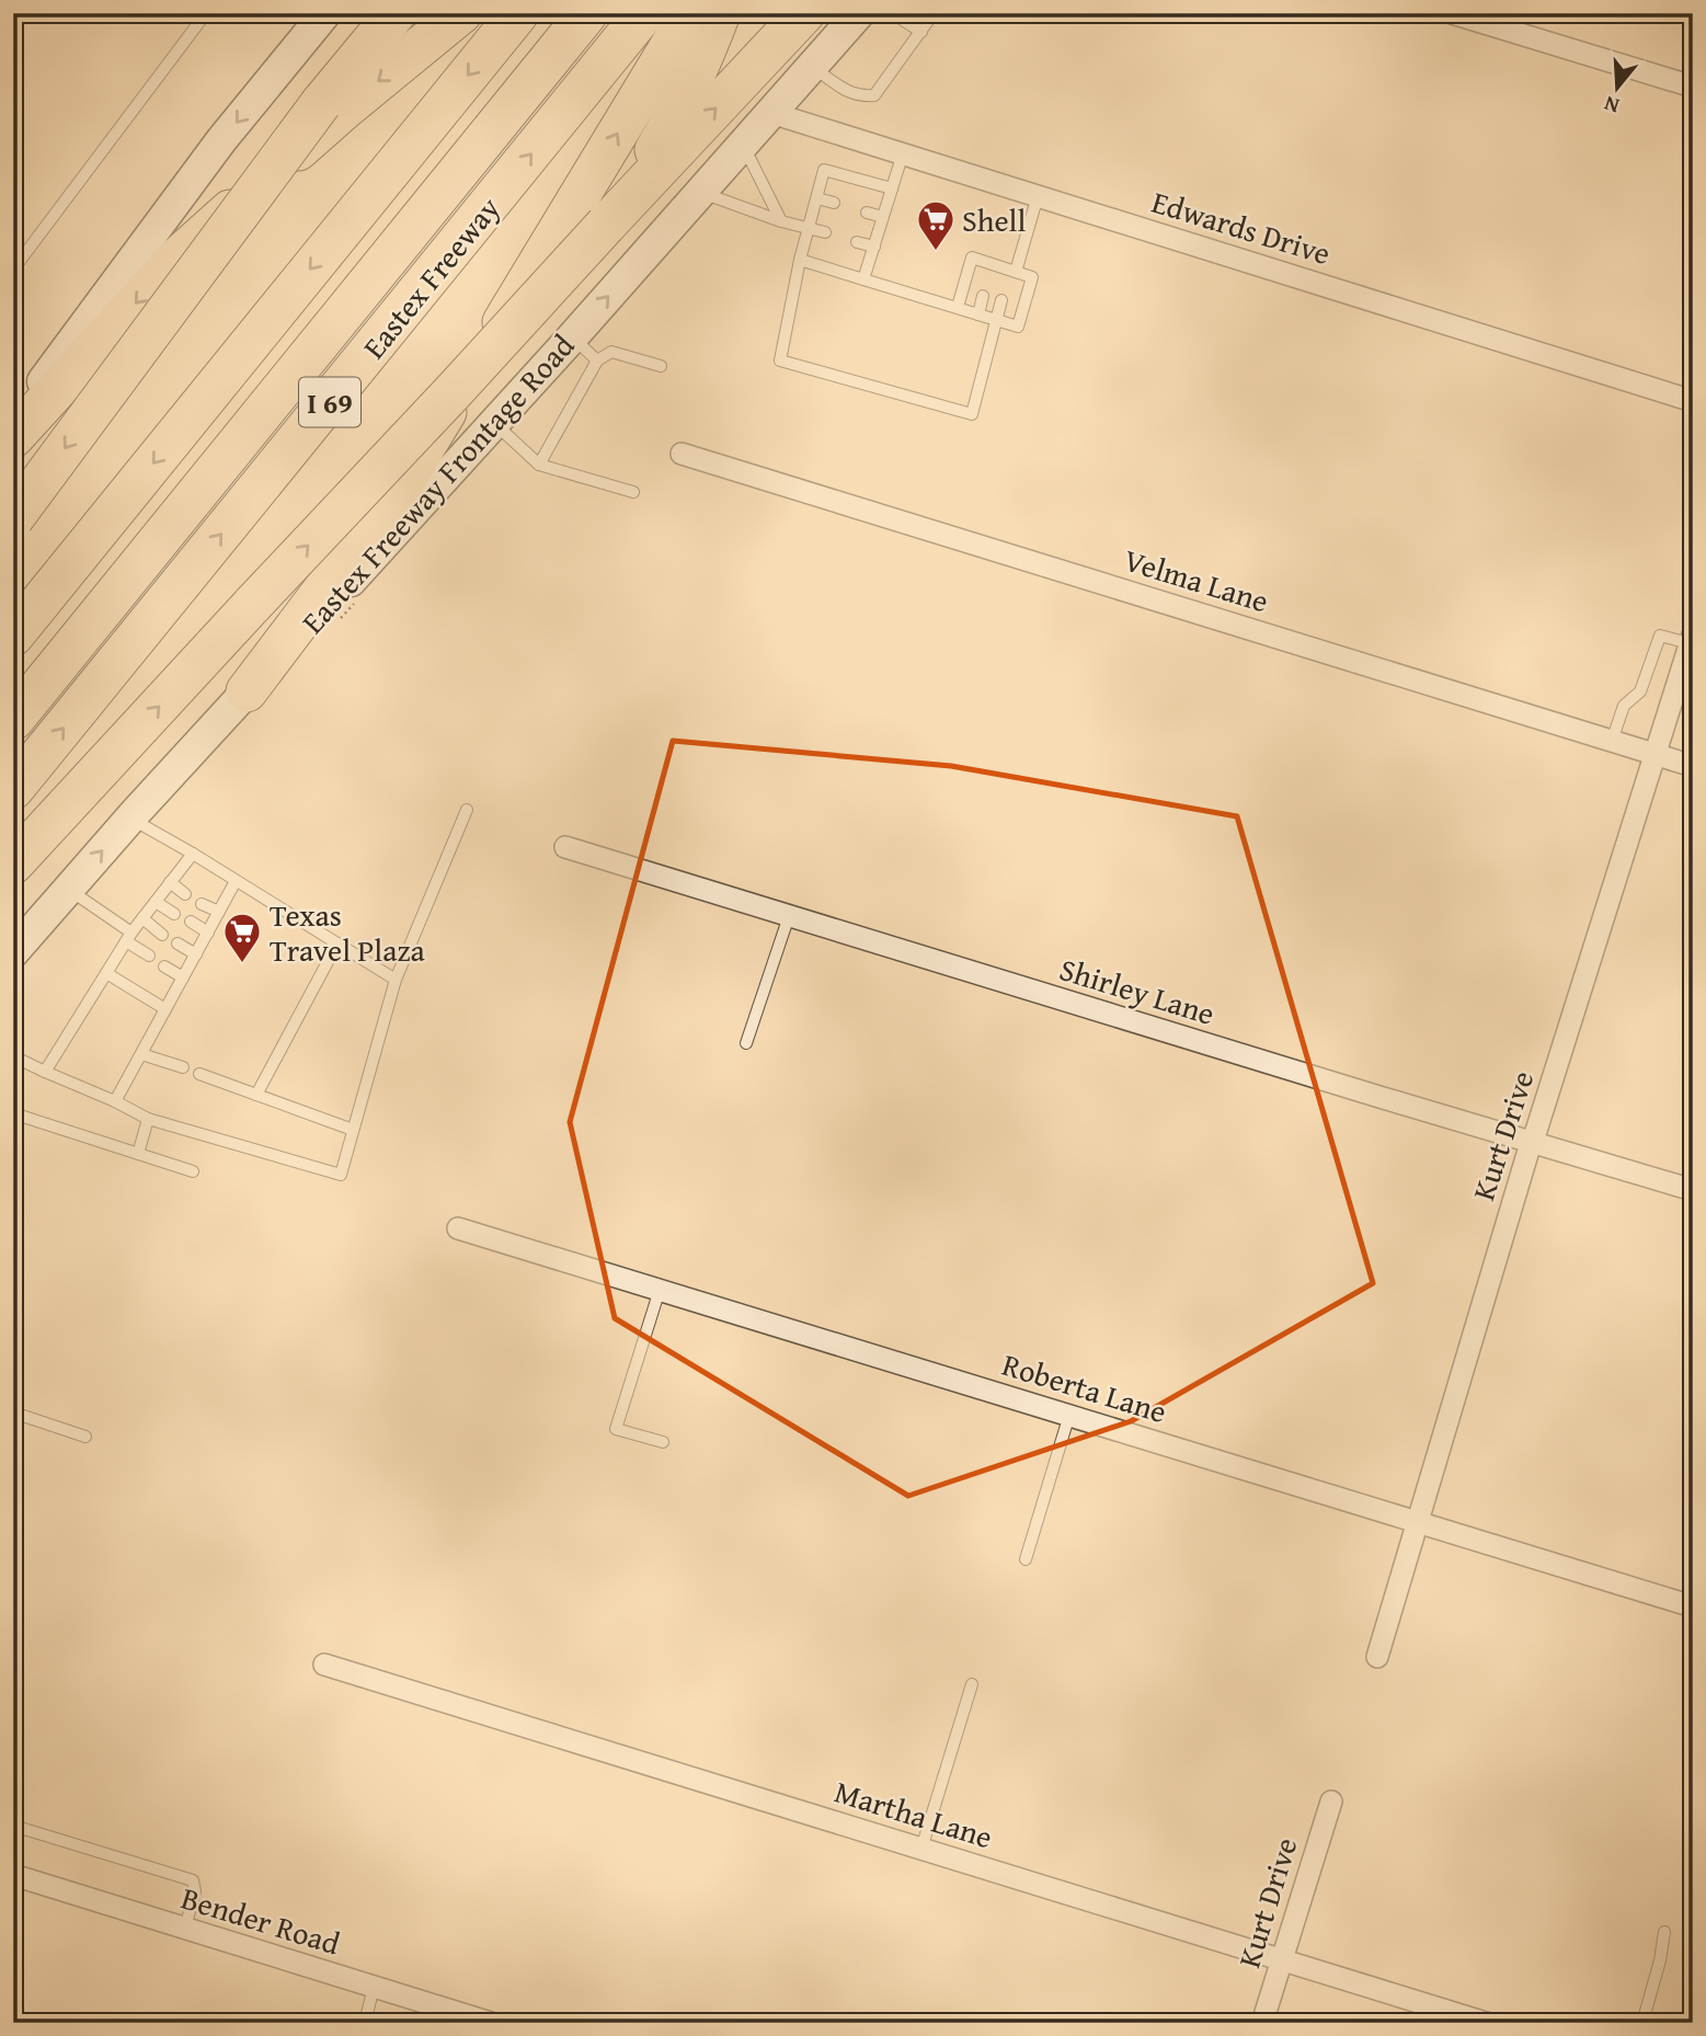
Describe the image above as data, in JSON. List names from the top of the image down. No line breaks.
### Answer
{"streets":{"highway":["Eastex Freeway","I 69"],"main road":["Eastex Freeway Frontage Road"],"street":["Edwards Drive","Velma Lane","Shirley Lane","Kurt Drive","Roberta Lane","Martha Lane","Bender Road"]},"crossings":[["Edwards Drive","Eastex Freeway Frontage Road"],["Velma Lane","Kurt Drive"],["Shirley Lane","Kurt Drive"],["Kurt Drive","Roberta Lane"],["Kurt Drive","Martha Lane"]],"places":{"supermarket":["Shell","Texas Travel Plaza"]},"north":"bottom"}
